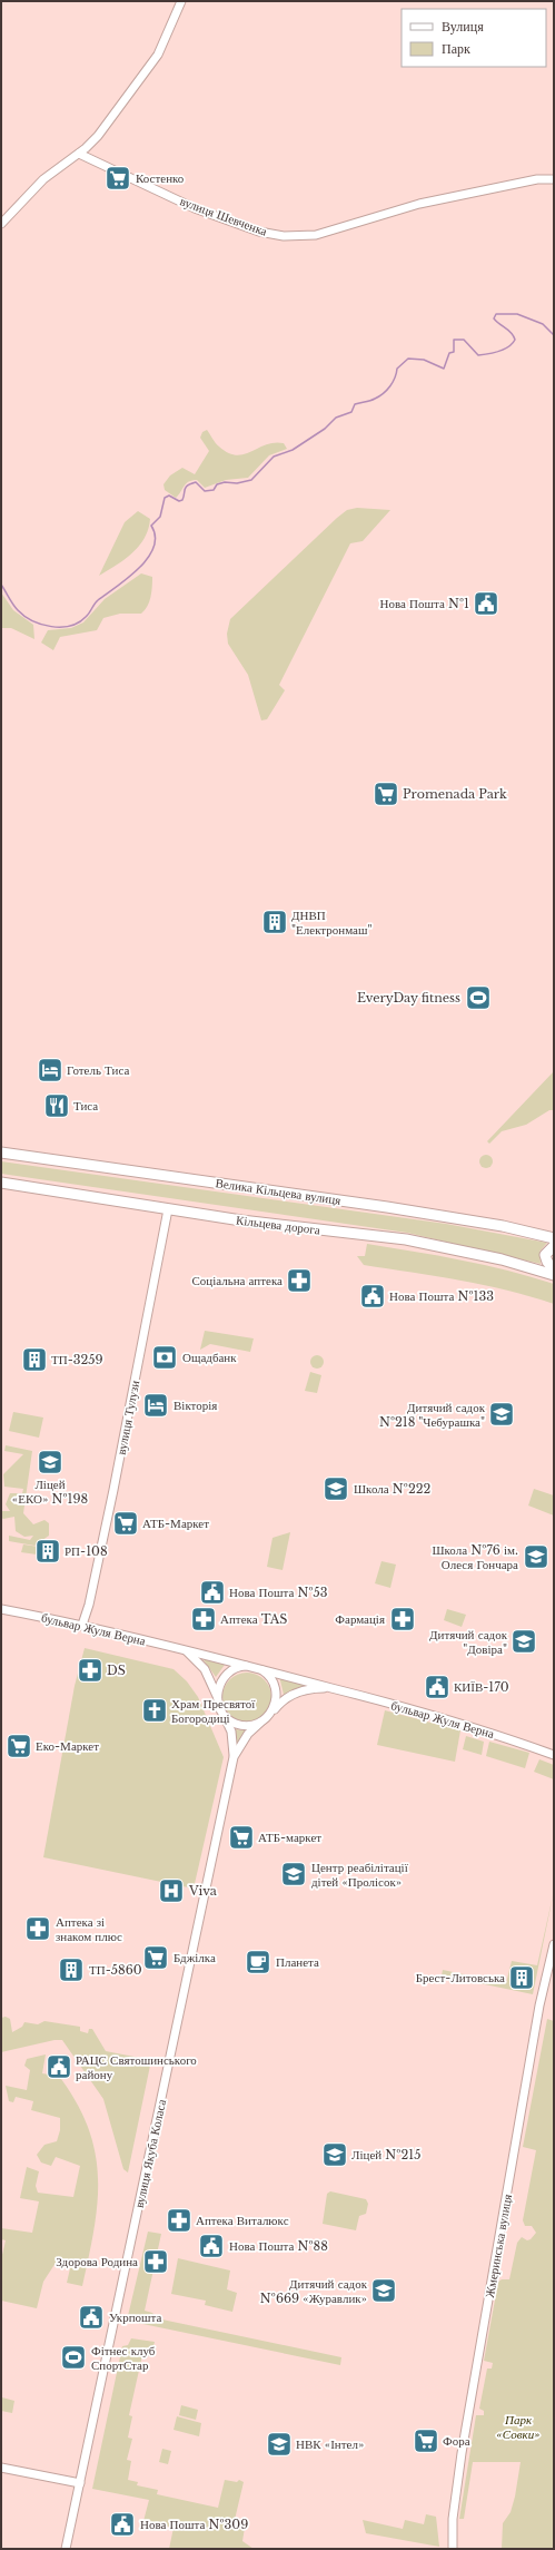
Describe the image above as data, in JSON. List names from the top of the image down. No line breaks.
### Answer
{"streets":{"highway":["Велика Кільцева вулиця","Кільцева дорога"],"street":["вулиця Шевченка","вулиця Тулузи","бульвар Жуля Верна","вулиця Якуба Коласа","Жмеринська вулиця"]},"crossings":[["Кільцева дорога","вулиця Тулузи"],["вулиця Тулузи","бульвар Жуля Верна"],["бульвар Жуля Верна","вулиця Якуба Коласа"]],"parks":["Парк «Совки»"],"places":{"supermarket":["Костенко","Promenada Park","АТБ-Маркет","Еко-Маркет","АТБ-маркет","Бджілка","Фора"],"public building":["Нова Пошта №1","Нова Пошта №133","Нова Пошта №53","КИЇВ-170","РАЦС Святошинського району","Нова Пошта №88","Укрпошта","Нова Пошта №309"],"building":["ДНВП \"Електронмаш\"","ТП-3259","РП-108","ТП-5860","Брест-Литовська"],"sports":["EveryDay fitness","Фітнес клуб СпортСтар"],"hotel":["Готель Тиса","Вікторія"],"restaurant":["Тиса"],"pharmacy":["Соціальна аптека","Аптека TAS","Фармація","DS","Аптека зі знаком плюс","Аптека Виталюкс","Здорова Родина"],"bank":["Ощадбанк"],"school or university":["Дитячий садок №218 \"Чебурашка\"","Ліцей «ЕКО» №198","Школа №222","Школа №76 ім. Олеся Гончара","Дитячий садок \"Довіра\"","Центр реабілітації дітей «Пролісок»","Ліцей №215","Дитячий садок №669 «Журавлик»","НВК «Інтел»"],"church":["Храм Пресвятої Богородиці"],"hospital":["Viva"],"cafe":["Планета"]},"legend":["Вулиця","Парк"]}
